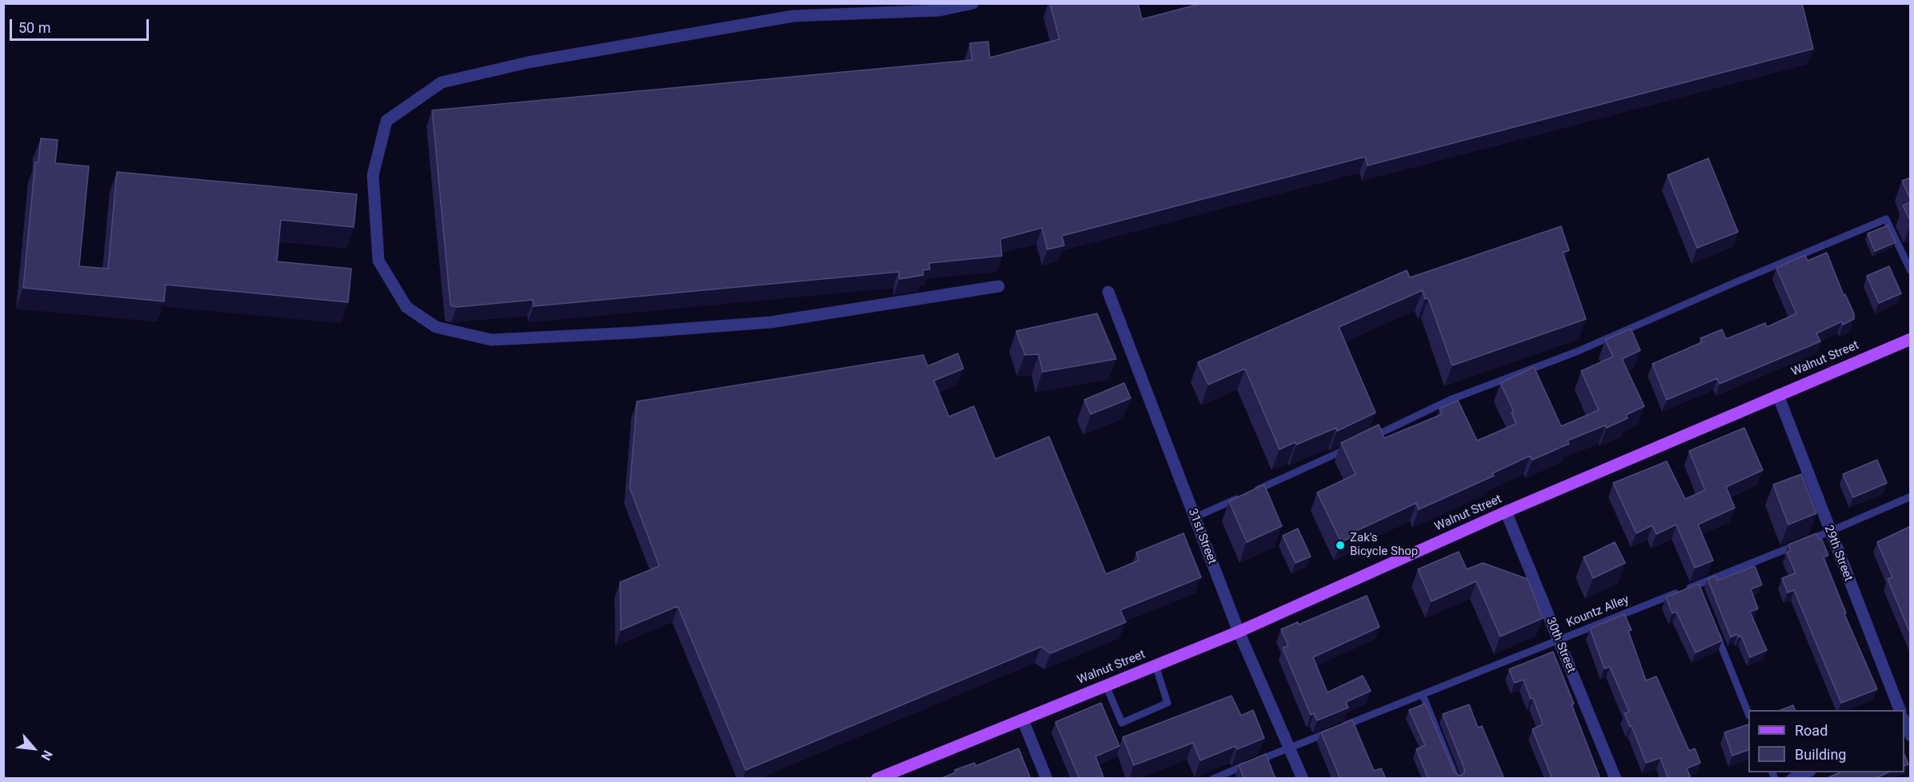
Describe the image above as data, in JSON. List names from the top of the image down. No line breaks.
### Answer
{"streets":{"main road":["Walnut Street"],"street":["31st Street","29th Street","30th Street"],"lane":["Kountz Alley"]},"crossings":[["Walnut Street","31st Street"],["Walnut Street","29th Street"],["Walnut Street","30th Street"],["31st Street","Kountz Alley"],["29th Street","Kountz Alley"],["Kountz Alley","30th Street"]],"places":["Zak's Bicycle Shop"],"legend":["Road","Building"],"scale_bar":"50 m","north":"bottom right"}
